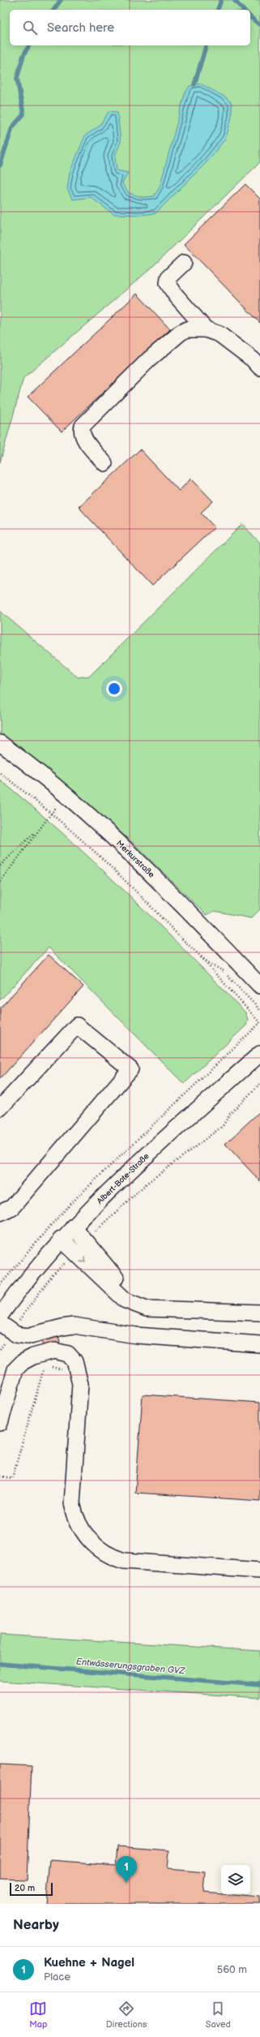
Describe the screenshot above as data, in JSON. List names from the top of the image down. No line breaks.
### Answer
{"streets":{"street":["Merkurstraße","Albert-Bote-Straße"]},"water":["Entwässerungsgraben GVZ"],"scale_bar":"20 m","page":{"search":"Search here","pins":"1","scale":"20 m","heading":"Nearby","list":[{"mark":"1","name":"Kuehne + Nagel","note":"Place","value":"560 m"}],"nav":["Map","Directions","Saved"]}}
